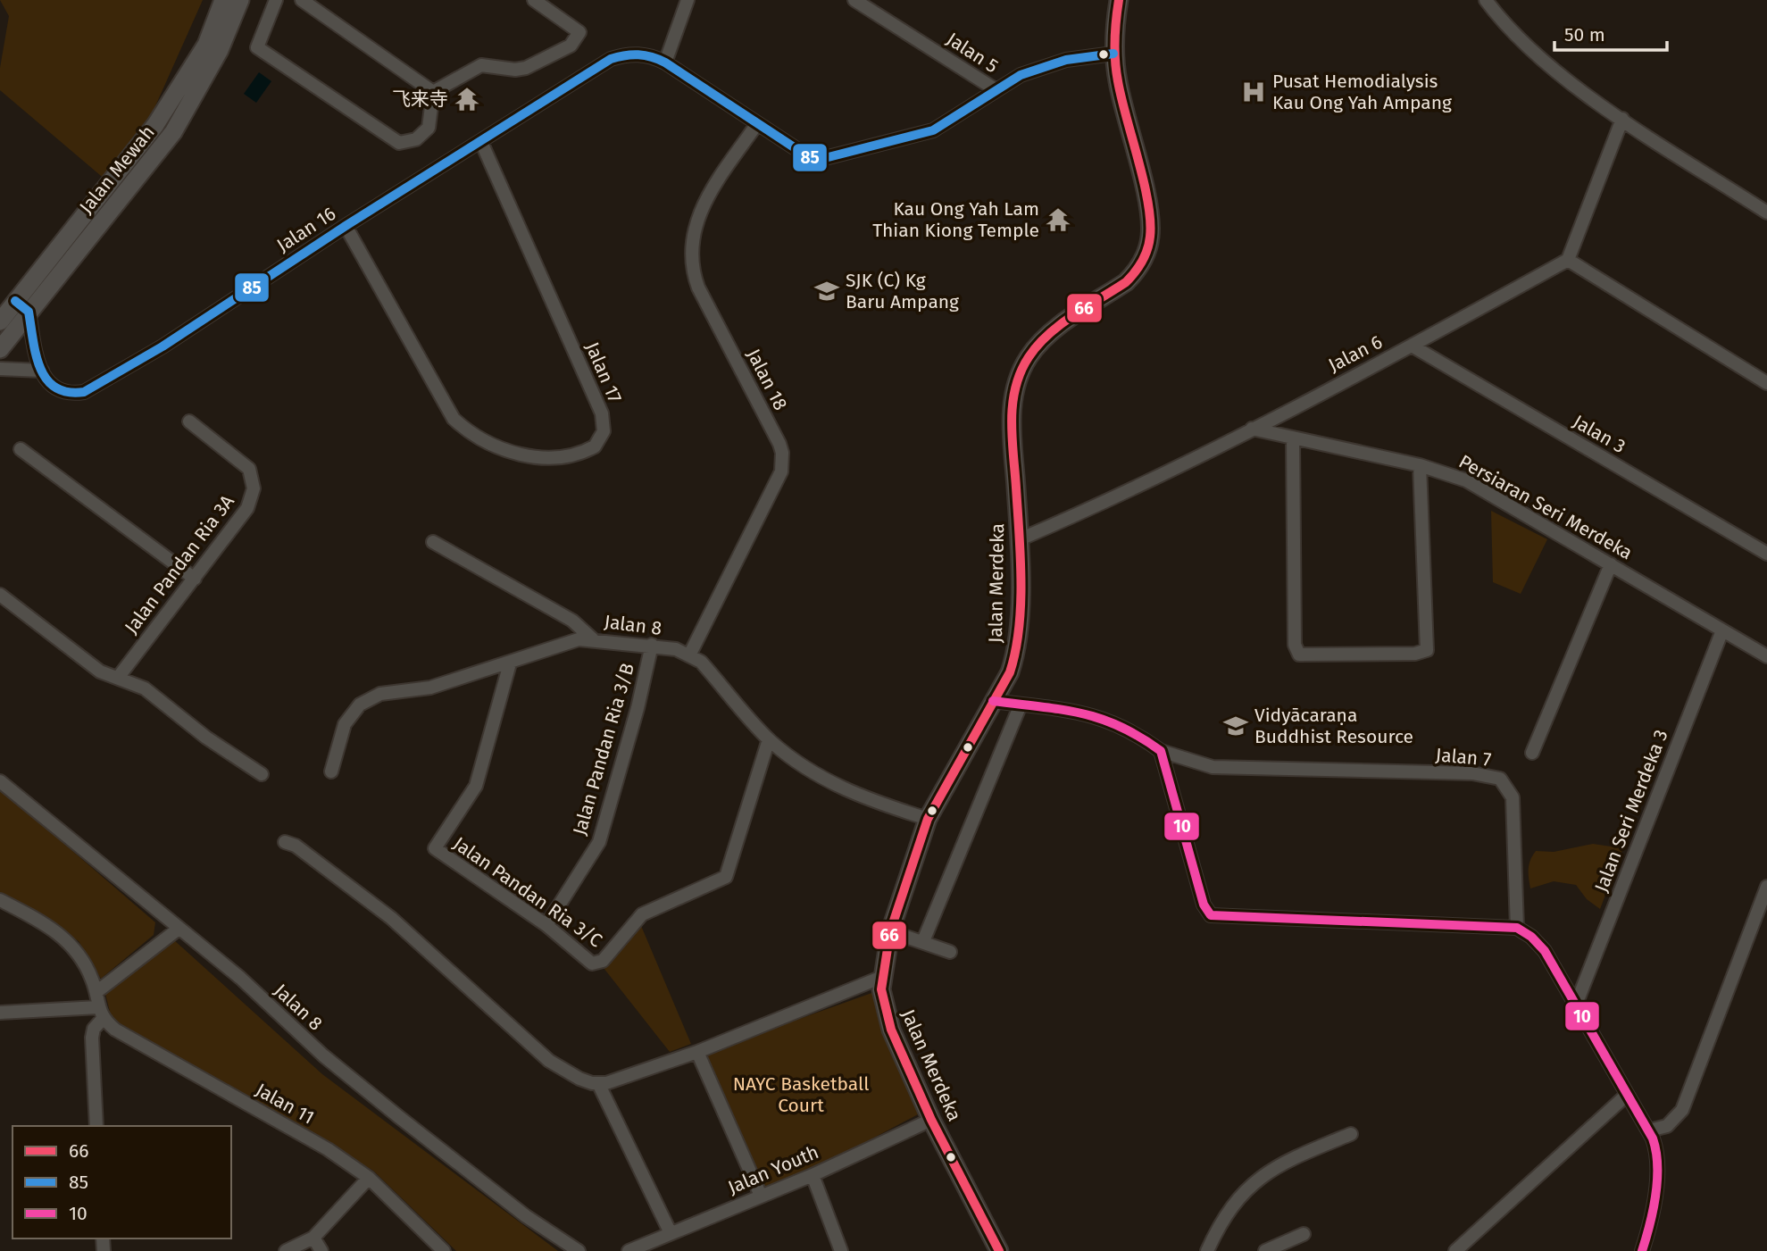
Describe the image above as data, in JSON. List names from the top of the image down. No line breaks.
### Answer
{"streets":{"street":["Jalan 5","Jalan Mewah","Jalan 16","Jalan 6","Jalan 17","Jalan 18","Jalan 3","Persiaran Seri Merdeka","Jalan Pandan Ria 3A","Jalan Merdeka","Jalan 8","Jalan Pandan Ria 3/B","Jalan 7","Jalan Seri Merdeka 3","Jalan Pandan Ria 3/C","Jalan 11","Jalan Youth"]},"crossings":[["Jalan 5","Jalan Merdeka"],["Jalan 16","Jalan 17"],["Jalan 6","Jalan 3"],["Jalan 6","Persiaran Seri Merdeka"],["Jalan 6","Jalan Merdeka"],["Jalan 18","Jalan 8"],["Persiaran Seri Merdeka","Jalan Seri Merdeka 3"],["Jalan Merdeka","Jalan 8"],["Jalan Merdeka","Jalan 7"],["Jalan Merdeka","Jalan Youth"],["Jalan 8","Jalan Pandan Ria 3/B"],["Jalan 8","Jalan Pandan Ria 3/C"],["Jalan Pandan Ria 3/B","Jalan Pandan Ria 3/C"]],"parks":["NAYC Basketball Court"],"places":{"hospital":["Pusat Hemodialysis Kau Ong Yah Ampang"],"temple":["飞来寺","Kau Ong Yah Lam Thian Kiong Temple"],"school or university":["SJK (C) Kg Baru Ampang","Vidyācaraṇa Buddhist Resource"]},"lines":["transit line 66","transit line 85","transit line 10"],"legend":["66","85","10"],"scale_bar":"50 m"}
